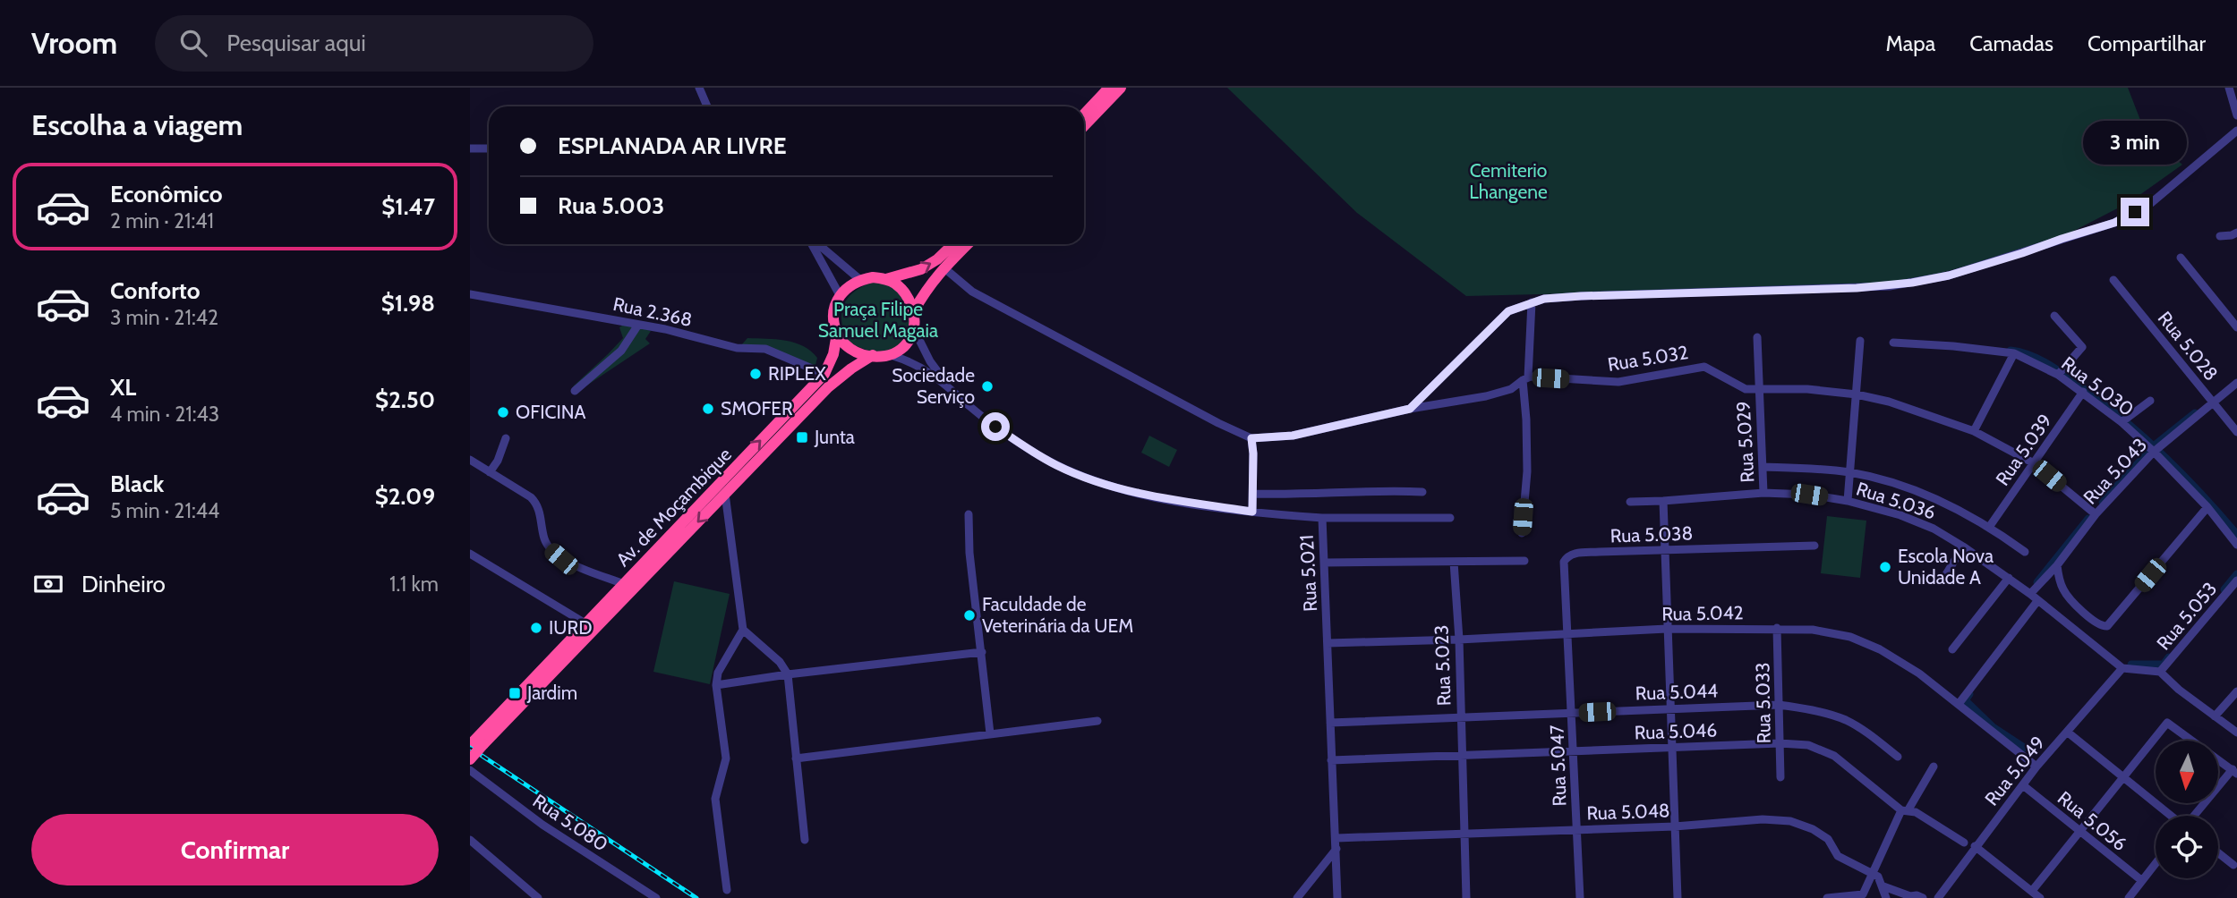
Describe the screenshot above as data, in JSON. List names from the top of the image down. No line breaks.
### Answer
{"streets":{"highway":["Av. de Moçambique"],"street":["Rua 2.368","Rua 5.028","Rua 5.032","Rua 5.030","Rua 5.029","Rua 5.039","Rua 5.043","Rua 5.036","Rua 5.038","Rua 5.021","Rua 5.042","Rua 5.053","Rua 5.023","Rua 5.044","Rua 5.033","Rua 5.046","Rua 5.047","Rua 5.049","Rua 5.048","Rua 5.056","Rua 5.080"]},"crossings":[["Rua 2.368","Av. de Moçambique"],["Rua 5.028","Rua 5.043"],["Rua 5.032","Rua 5.029"],["Rua 5.032","Rua 5.039"],["Rua 5.032","Rua 5.043"],["Rua 5.030","Rua 5.039"],["Rua 5.030","Rua 5.043"],["Rua 5.029","Rua 5.036"],["Rua 5.043","Rua 5.036"],["Rua 5.036","Rua 5.049"],["Rua 5.038","Rua 5.042"],["Rua 5.038","Rua 5.047"],["Rua 5.021","Rua 5.042"],["Rua 5.021","Rua 5.044"],["Rua 5.021","Rua 5.046"],["Rua 5.021","Rua 5.048"],["Rua 5.042","Rua 5.023"],["Rua 5.042","Rua 5.033"],["Rua 5.042","Rua 5.047"],["Rua 5.042","Rua 5.049"],["Rua 5.023","Rua 5.044"],["Rua 5.023","Rua 5.046"],["Rua 5.023","Rua 5.048"],["Rua 5.044","Rua 5.033"],["Rua 5.044","Rua 5.047"],["Rua 5.033","Rua 5.046"],["Rua 5.046","Rua 5.047"],["Rua 5.047","Rua 5.048"],["Rua 5.049","Rua 5.056"]],"parks":["Cemiterio Lhangene","Praça Filipe Samuel Magaia"],"places":{"other":["RIPLEX","Sociedade Serviço","SMOFER","OFICINA","Escola Nova Unidade A","Faculdade de Veterinária da UEM","IURD"],"transit":["Junta","Jardim"]},"north":"bottom","page":{"header":"Vroom","search":"Pesquisar aqui","nav":["Mapa","Camadas","Compartilhar"],"heading":"Escolha a viagem","banner":["ESPLANADA AR LIVRE","Rua 5.003"],"bubble":"3 min","list":[{"name":"Econômico","note":"2 min · 21:41","value":"$1.47"},{"name":"Conforto","note":"3 min · 21:42","value":"$1.98"},{"name":"XL","note":"4 min · 21:43","value":"$2.50"},{"name":"Black","note":"5 min · 21:44","value":"$2.09"}],"pay":["Dinheiro","1.1 km"],"buttons":"Confirmar"}}
